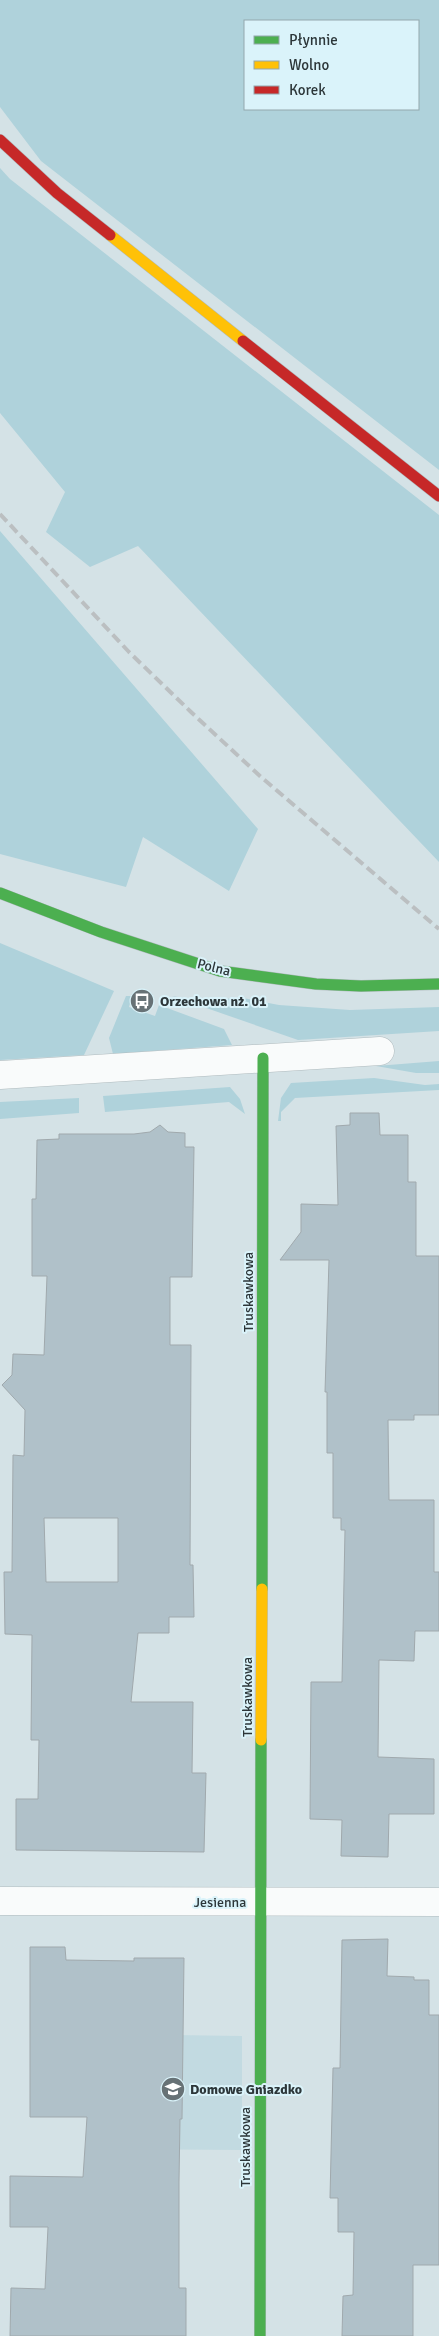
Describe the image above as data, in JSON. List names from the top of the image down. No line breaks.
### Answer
{"streets":{"street":["Polna","Truskawkowa","Jesienna"]},"crossings":[["Truskawkowa","Jesienna"]],"places":{"bus stop":["Orzechowa nż. 01"],"school or university":["Domowe Gniazdko"]},"legend":["Płynnie","Wolno","Korek"]}
